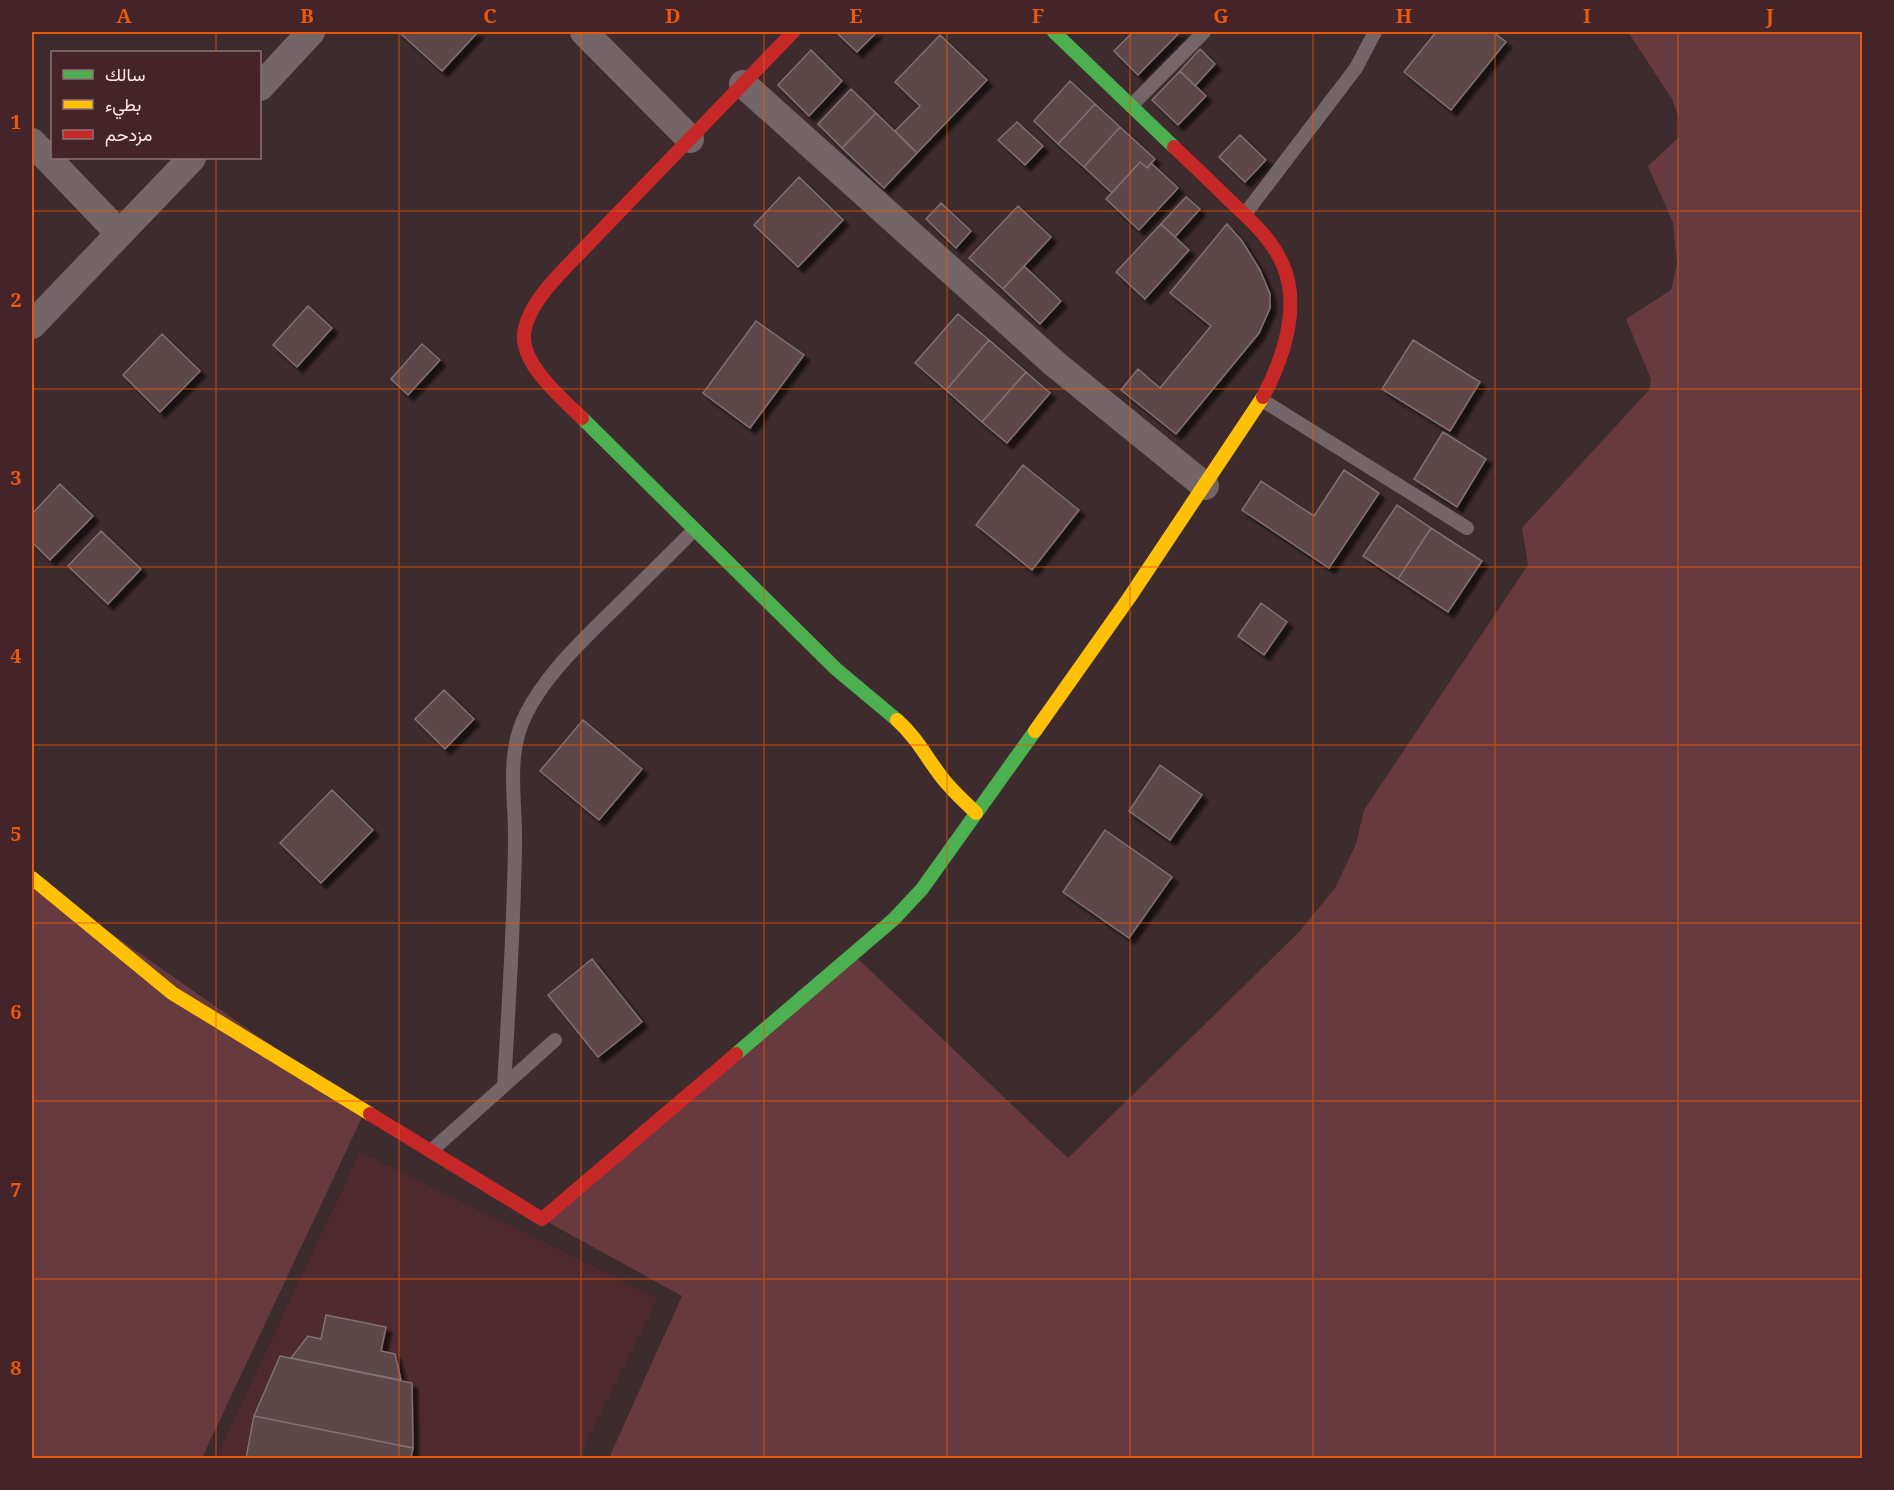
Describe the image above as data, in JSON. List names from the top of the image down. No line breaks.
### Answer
{"legend":["سالك","بطيء","مزدحم"],"grid":{"columns":["A","B","C","D","E","F","G","H","I","J"],"rows":["1","2","3","4","5","6","7","8"]}}
